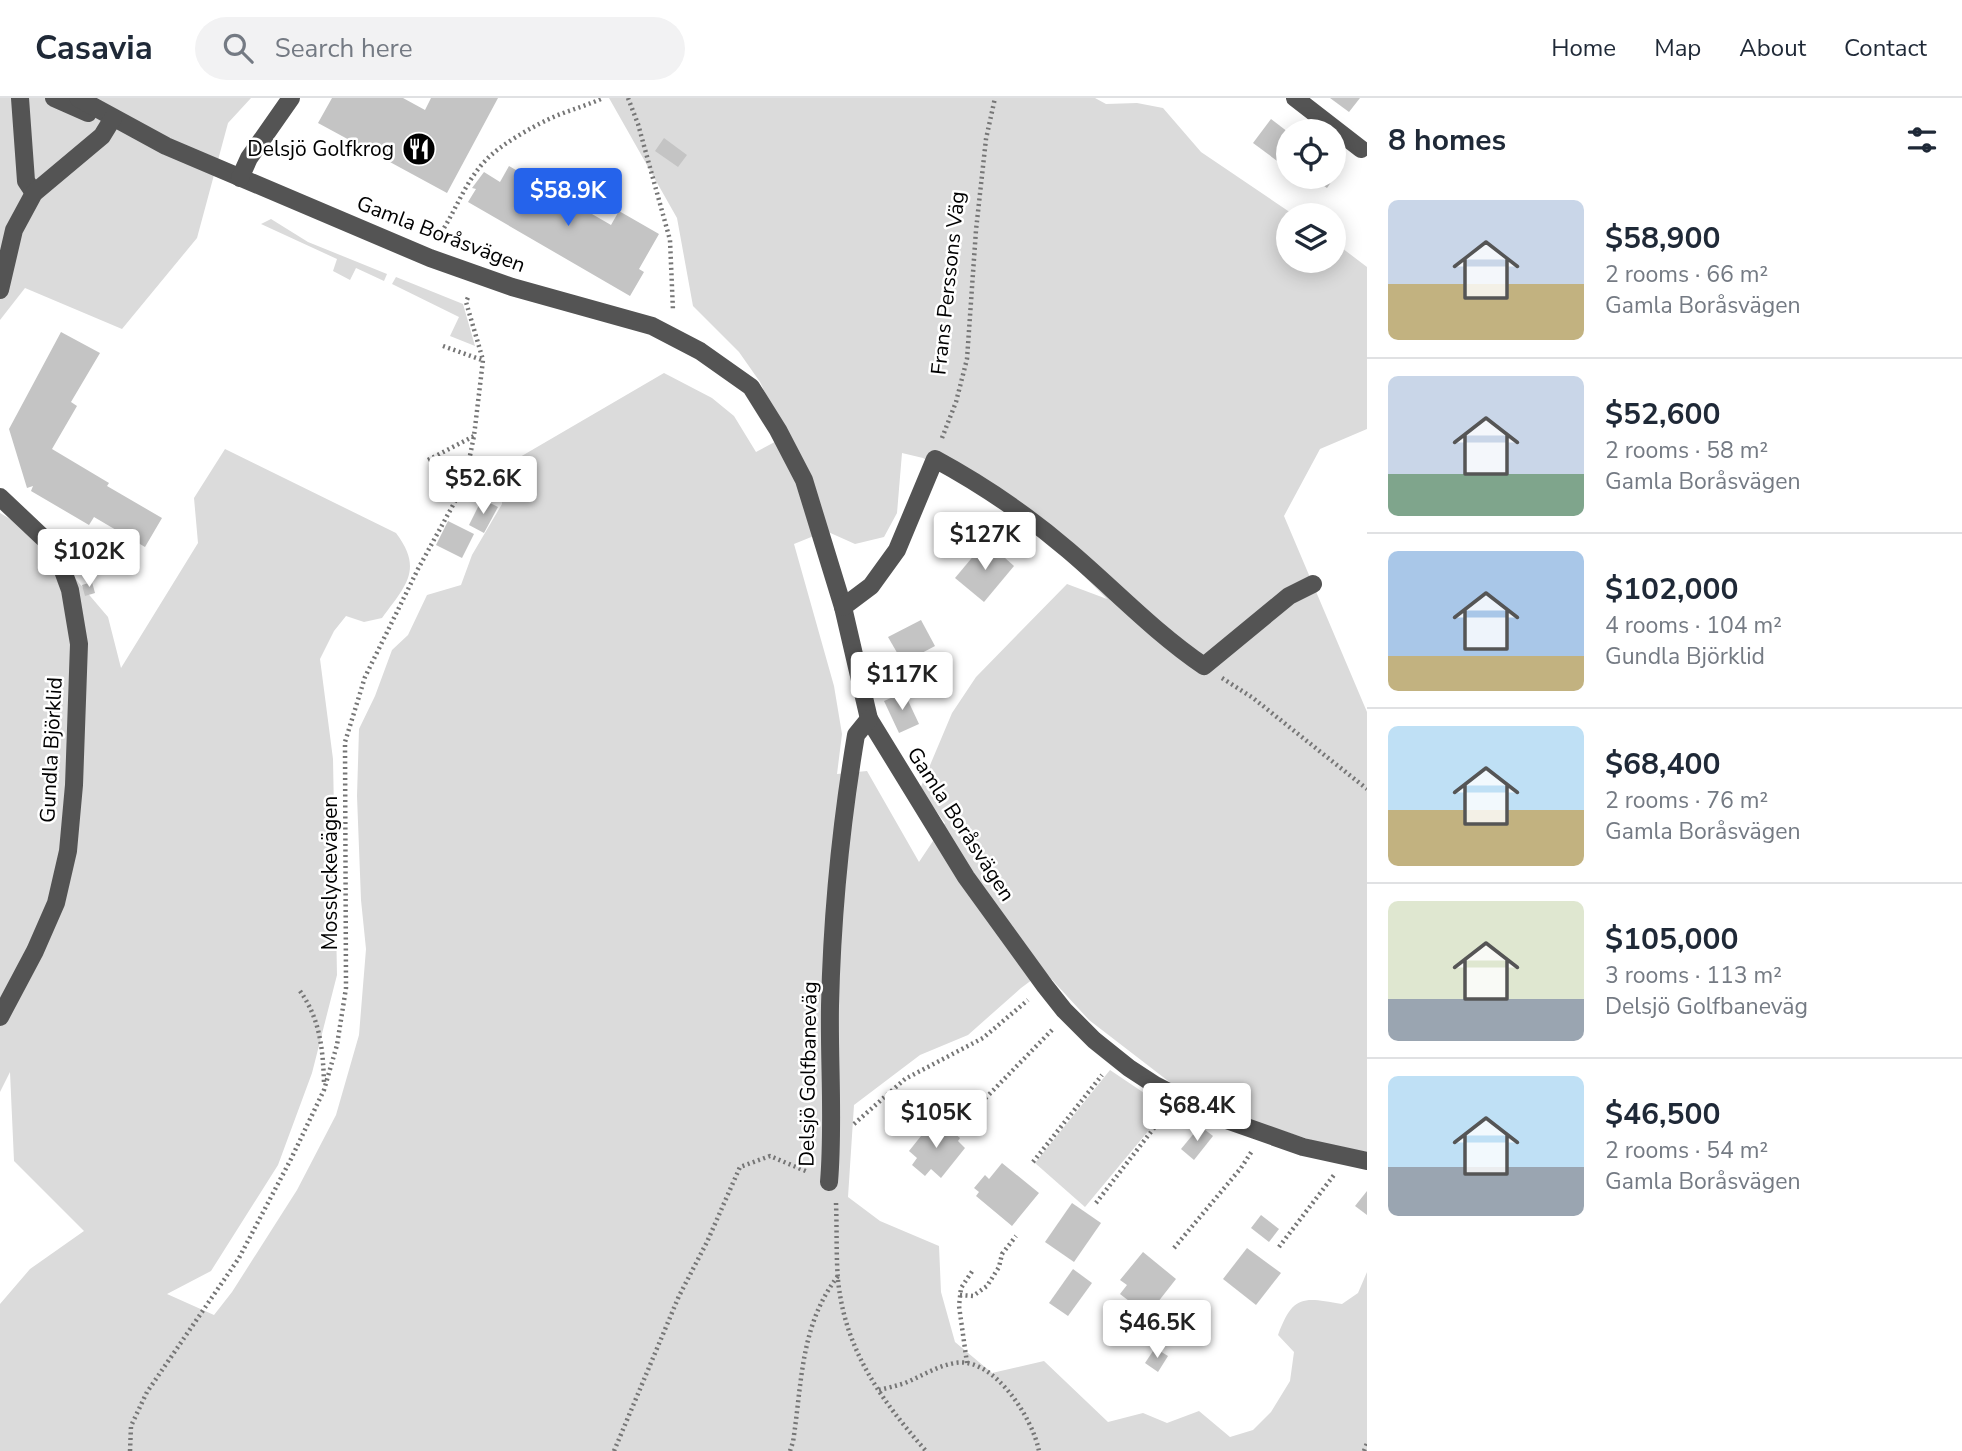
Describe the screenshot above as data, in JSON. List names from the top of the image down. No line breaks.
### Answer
{"streets":{"street":["Gamla Boråsvägen","Gundla Björklid","Delsjö Golfbaneväg"],"path":["Frans Perssons Väg","Mosslyckevägen"]},"crossings":[["Gamla Boråsvägen","Mosslyckevägen"],["Gamla Boråsvägen","Delsjö Golfbaneväg"]],"places":{"restaurant":["Delsjö Golfkrog"]},"page":{"header":"Casavia","search":"Search here","nav":["Home","Map","About","Contact"],"heading":"8 homes","price":["$58.9K","$52.6K","$127K","$102K","$117K","$68.4K","$105K","$46.5K"],"list":[{"name":"$58,900","note":"2 rooms · 66 m² · Gamla Boråsvägen"},{"name":"$52,600","note":"2 rooms · 58 m² · Gamla Boråsvägen"},{"name":"$102,000","note":"4 rooms · 104 m² · Gundla Björklid"},{"name":"$68,400","note":"2 rooms · 76 m² · Gamla Boråsvägen"},{"name":"$105,000","note":"3 rooms · 113 m² · Delsjö Golfbaneväg"},{"name":"$46,500","note":"2 rooms · 54 m² · Gamla Boråsvägen"}]}}
